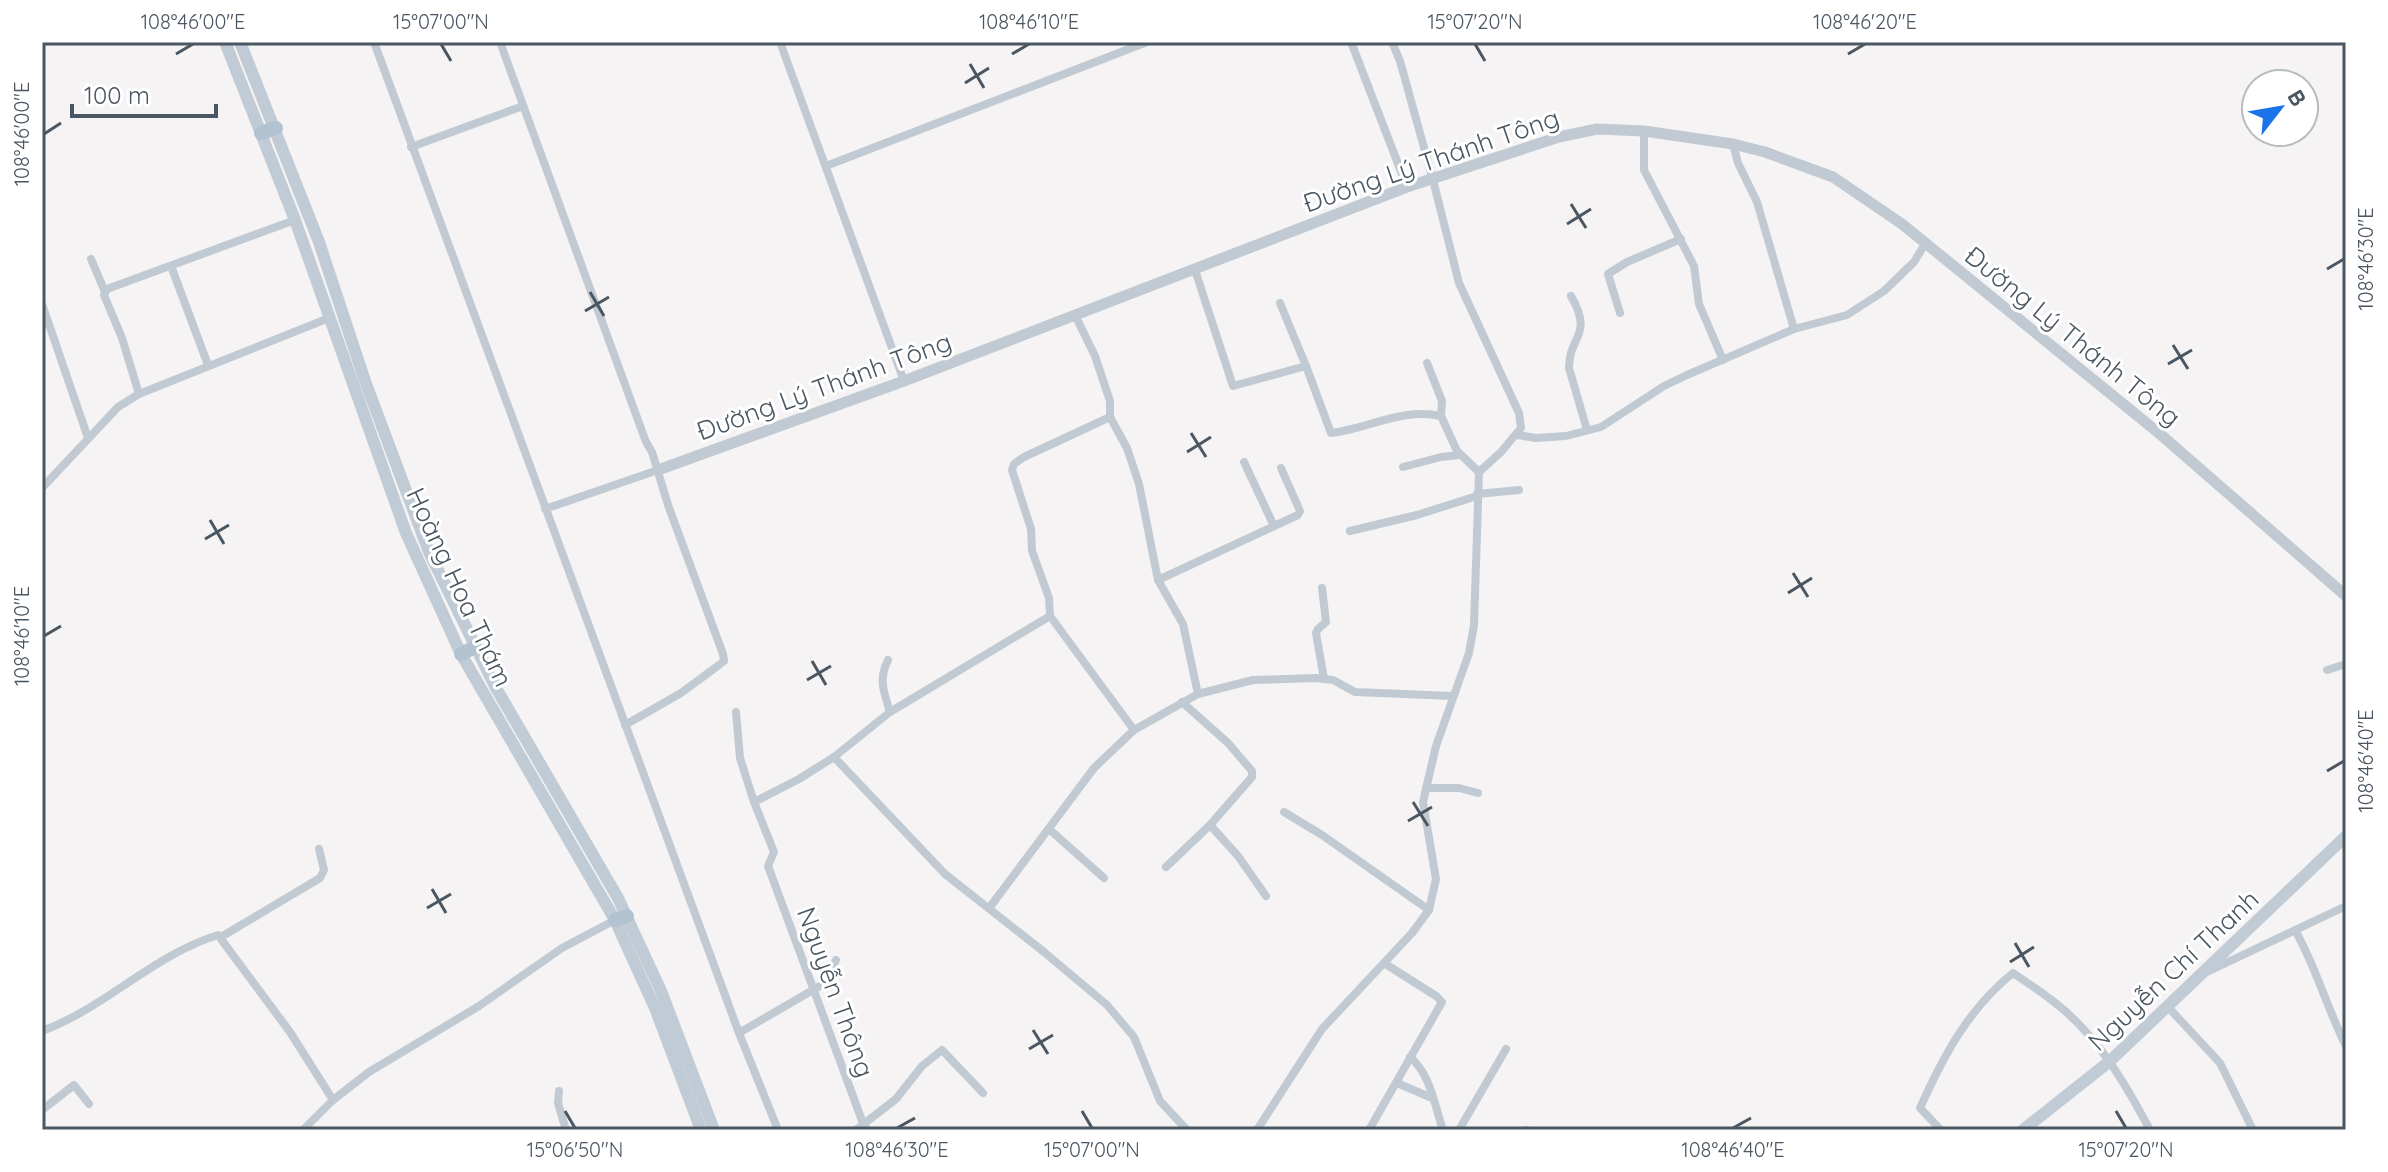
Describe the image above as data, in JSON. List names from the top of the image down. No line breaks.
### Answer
{"streets":{"main road":["Hoàng Hoa Thám","Nguyễn Chí Thanh"],"street":["Đường Lý Thánh Tông","Nguyễn Thông"]},"scale_bar":"100 m","north":"top right","coordinates":["108°46'00\"E","15°07'00\"N","108°46'10\"E","15°07'20\"N","108°46'20\"E","108°46'30\"E","108°46'40\"E","15°06'50\"N"]}
